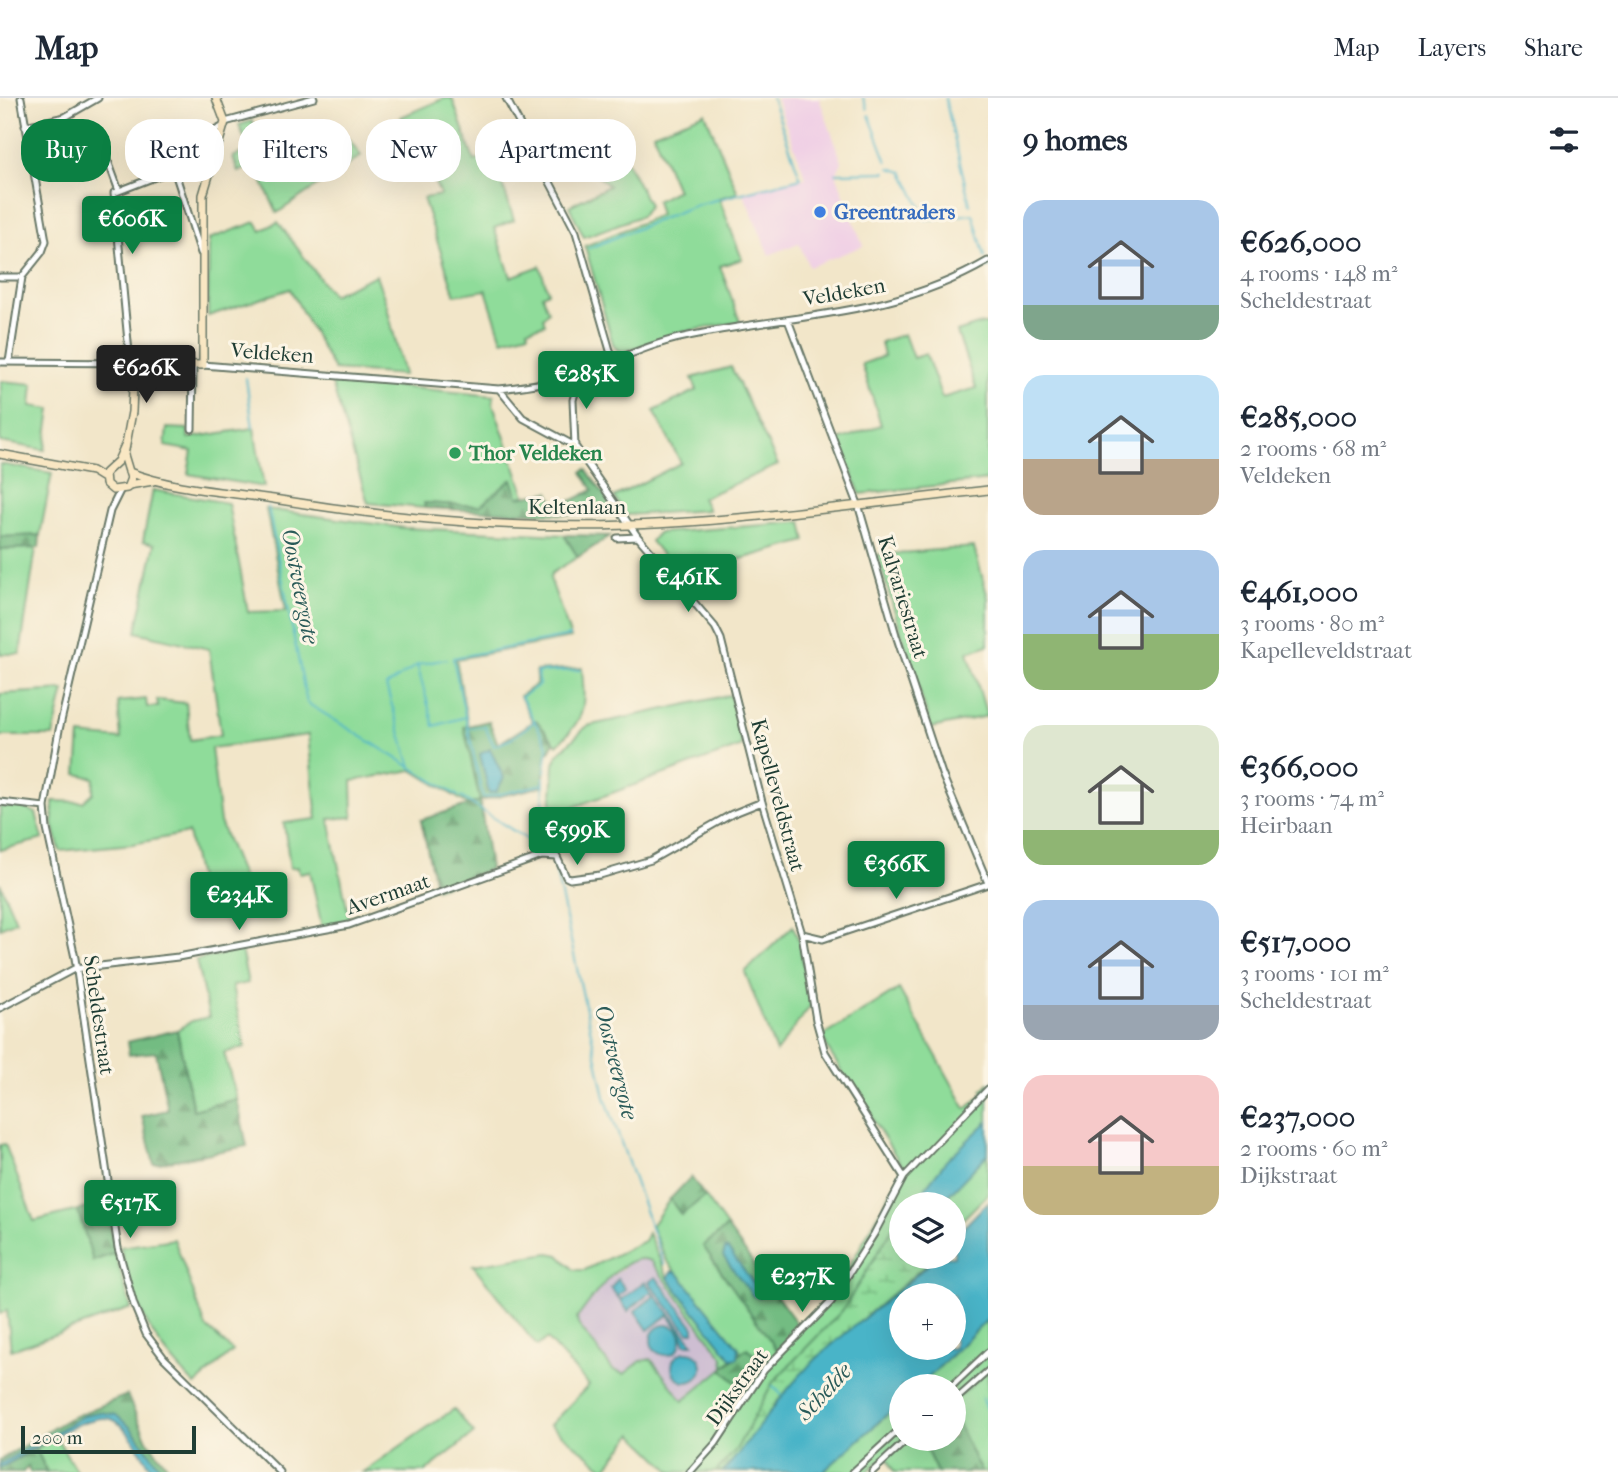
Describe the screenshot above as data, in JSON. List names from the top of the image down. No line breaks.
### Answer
{"streets":{"main road":["Veldeken","Keltenlaan"],"street":["Kalvariestraat","Kapelleveldstraat","Avermaat","Scheldestraat","Dijkstraat"]},"crossings":[["Veldeken","Kalvariestraat"],["Keltenlaan","Kalvariestraat"],["Keltenlaan","Kapelleveldstraat"],["Keltenlaan","Scheldestraat"],["Kapelleveldstraat","Avermaat"],["Kapelleveldstraat","Dijkstraat"],["Avermaat","Scheldestraat"]],"water":["Oostveergote","Schelde"],"places":["Greentraders","Thor Veldeken"],"scale_bar":"200 m","page":{"header":"Map","nav":["Map","Layers","Share"],"heading":"9 homes","chip":["Buy","Rent","Filters","New","Apartment"],"list":[{"name":"€626,000","note":"4 rooms · 148 m² · Scheldestraat"},{"name":"€285,000","note":"2 rooms · 68 m² · Veldeken"},{"name":"€461,000","note":"3 rooms · 80 m² · Kapelleveldstraat"},{"name":"€366,000","note":"3 rooms · 74 m² · Heirbaan"},{"name":"€517,000","note":"3 rooms · 101 m² · Scheldestraat"},{"name":"€237,000","note":"2 rooms · 60 m² · Dijkstraat"}],"price":["€606K","€626K","€285K","€461K","€599K","€366K","€234K","€517K","€237K"],"map_buttons":["+","−"],"scale":"200 m"}}
